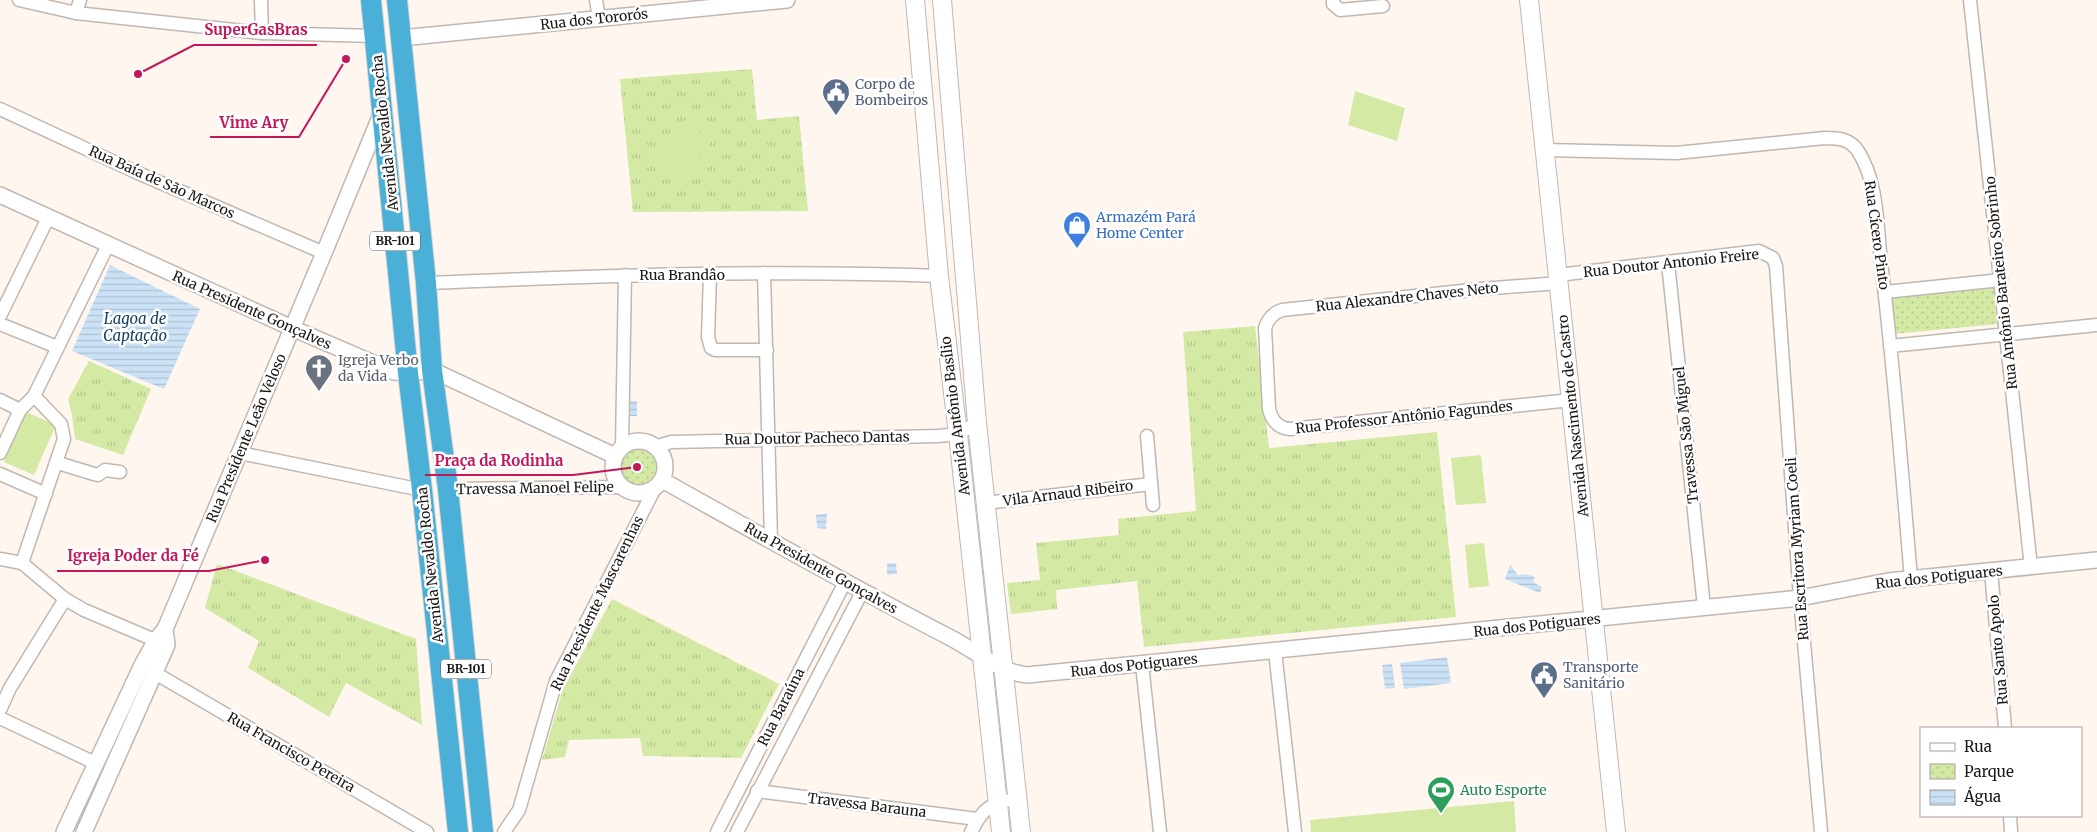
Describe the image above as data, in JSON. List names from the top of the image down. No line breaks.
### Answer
{"streets":{"highway":["Avenida Nevaldo Rocha","BR-101"],"main road":["Avenida Antônio Basílio","Avenida Nascimento de Castro"],"street":["Rua dos Tororós","Rua Baía de São Marcos","Rua Cícero Pinto","Rua Doutor Antonio Freire","Rua Brandâo","Rua Antônio Barateiro Sobrinho","Rua Alexandre Chaves Neto","Rua Presidente Gonçalves","Rua Professor Antônio Fagundes","Travessa São Miguel","Rua Presidente Leão Veloso","Rua Doutor Pacheco Dantas","Travessa Manoel Felipe","Vila Arnaud Ribeiro","Rua Escritora Myriam Coeli","Rua dos Potiguares","Rua Presidente Mascarenhas","Rua Santo Apolo","Rua Baraúna","Rua Francisco Pereira","Travessa Barauna"]},"crossings":[["Rua dos Tororós","Avenida Nevaldo Rocha"],["Avenida Nevaldo Rocha","Rua Brandâo"],["Avenida Nevaldo Rocha","Rua Presidente Gonçalves"],["Avenida Nevaldo Rocha","Rua Presidente Leão Veloso"],["Avenida Nevaldo Rocha","Travessa Manoel Felipe"],["Rua Baía de São Marcos","Rua Presidente Leão Veloso"],["Rua Cícero Pinto","Avenida Nascimento de Castro"],["Rua Cícero Pinto","Rua dos Potiguares"],["Rua Doutor Antonio Freire","Rua Alexandre Chaves Neto"],["Rua Doutor Antonio Freire","Avenida Nascimento de Castro"],["Rua Doutor Antonio Freire","Travessa São Miguel"],["Rua Doutor Antonio Freire","Rua Escritora Myriam Coeli"],["Rua Brandâo","Avenida Antônio Basílio"],["Rua Antônio Barateiro Sobrinho","Rua dos Potiguares"],["Rua Alexandre Chaves Neto","Avenida Nascimento de Castro"],["Rua Alexandre Chaves Neto","Rua Professor Antônio Fagundes"],["Rua Presidente Gonçalves","Avenida Antônio Basílio"],["Rua Presidente Gonçalves","Rua Presidente Leão Veloso"],["Rua Presidente Gonçalves","Rua Doutor Pacheco Dantas"],["Rua Presidente Gonçalves","Travessa Manoel Felipe"],["Rua Presidente Gonçalves","Rua dos Potiguares"],["Rua Presidente Gonçalves","Rua Presidente Mascarenhas"],["Rua Presidente Gonçalves","Rua Baraúna"],["Avenida Antônio Basílio","Rua Doutor Pacheco Dantas"],["Avenida Antônio Basílio","Vila Arnaud Ribeiro"],["Avenida Antônio Basílio","Rua dos Potiguares"],["Avenida Nascimento de Castro","Rua Professor Antônio Fagundes"],["Avenida Nascimento de Castro","Rua dos Potiguares"],["Travessa São Miguel","Rua dos Potiguares"],["Rua Presidente Leão Veloso","Rua Francisco Pereira"],["Rua Doutor Pacheco Dantas","Travessa Manoel Felipe"],["Rua Doutor Pacheco Dantas","Rua Presidente Mascarenhas"],["Travessa Manoel Felipe","Rua Presidente Mascarenhas"],["Rua Escritora Myriam Coeli","Rua dos Potiguares"],["Rua dos Potiguares","Rua Santo Apolo"],["Rua Baraúna","Travessa Barauna"]],"water":["Lagoa de Captação"],"places":{"other":["Vime Ary","SuperGasBras","Praça da Rodinha","Igreja Poder da Fé"],"public building":["Corpo de Bombeiros","Transporte Sanitário"],"shop":["Armazém Pará Home Center"],"church":["Igreja Verbo da Vida"],"sports":["Auto Esporte"]},"legend":["Rua","Parque","Água"]}
